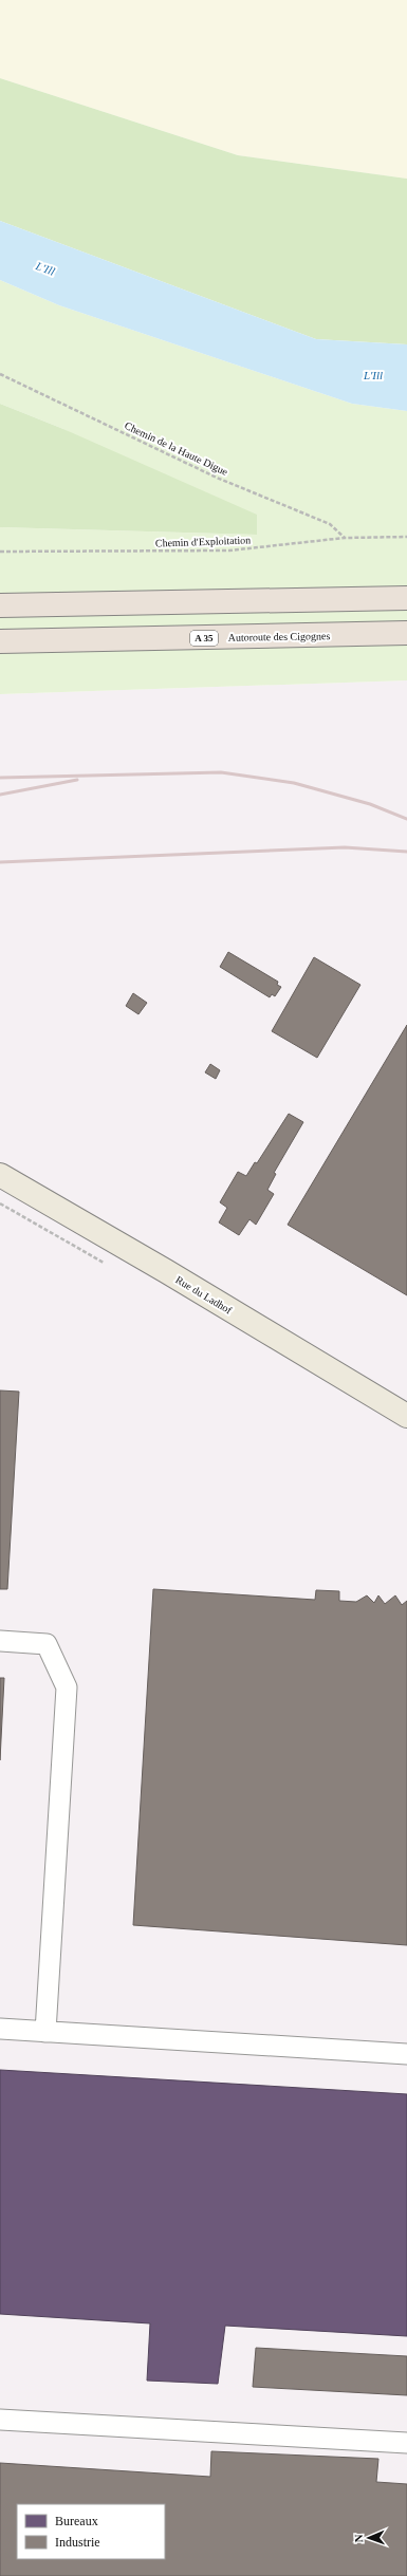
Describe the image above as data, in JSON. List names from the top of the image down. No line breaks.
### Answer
{"streets":{"highway":["Autoroute des Cigognes","A 35"],"main road":["Rue du Ladhof"],"path":["Chemin de la Haute Digue","Chemin d'Exploitation"]},"crossings":[["Chemin de la Haute Digue","Chemin d'Exploitation"]],"water":["L'Ill"],"legend":["Bureaux","Industrie"],"north":"left"}
